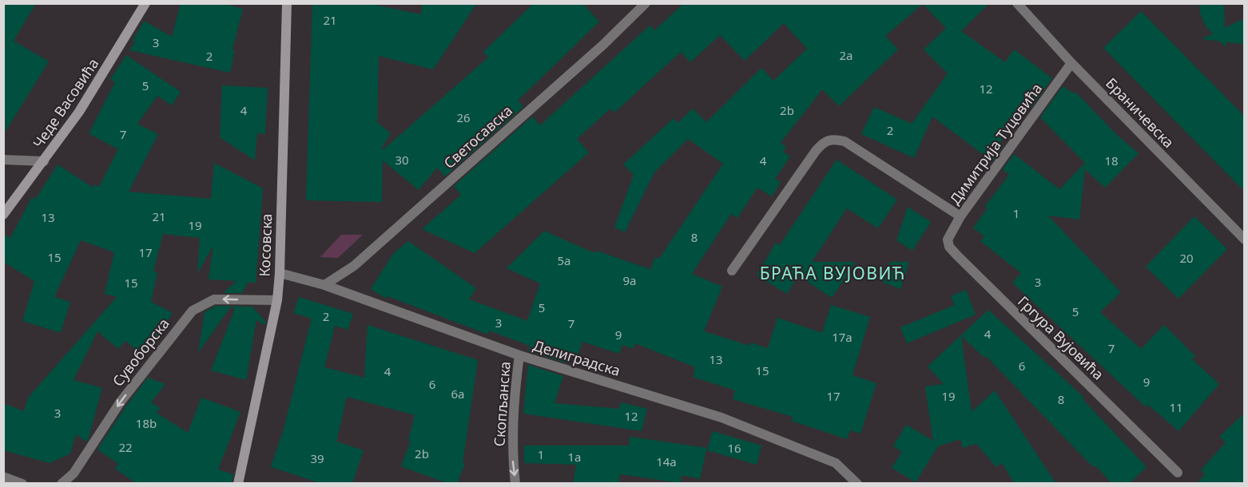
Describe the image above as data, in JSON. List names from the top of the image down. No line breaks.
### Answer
{"streets":{"main road":["Чеде Васовића","Косовска"],"street":["Браничевска","Светосавска","Димитрија Туцовића","Гргура Вујовића","Сувоборска","Делиградска","Скопљанска"]},"crossings":[["Браничевска","Димитрија Туцовића"],["Светосавска","Делиградска"],["Димитрија Туцовића","Гргура Вујовића"],["Косовска","Сувоборска"],["Косовска","Делиградска"],["Делиградска","Скопљанска"]],"one_way":["Сувоборска","Скопљанска"],"districts":["БРАЋА ВУЈОВИЋ"],"house_numbers":["21","3","2a","2","5","12","4","2b","26","2","7","30","4","18","1","21","13","19","8","17","15","20","5a","9a","3","15","5","5","2","3","7","4","9","17a","7","13","6","15","4","9","6","6a","17","19","8","11","3","12","18b","22","16","2b","1","1a","39","14a"]}
